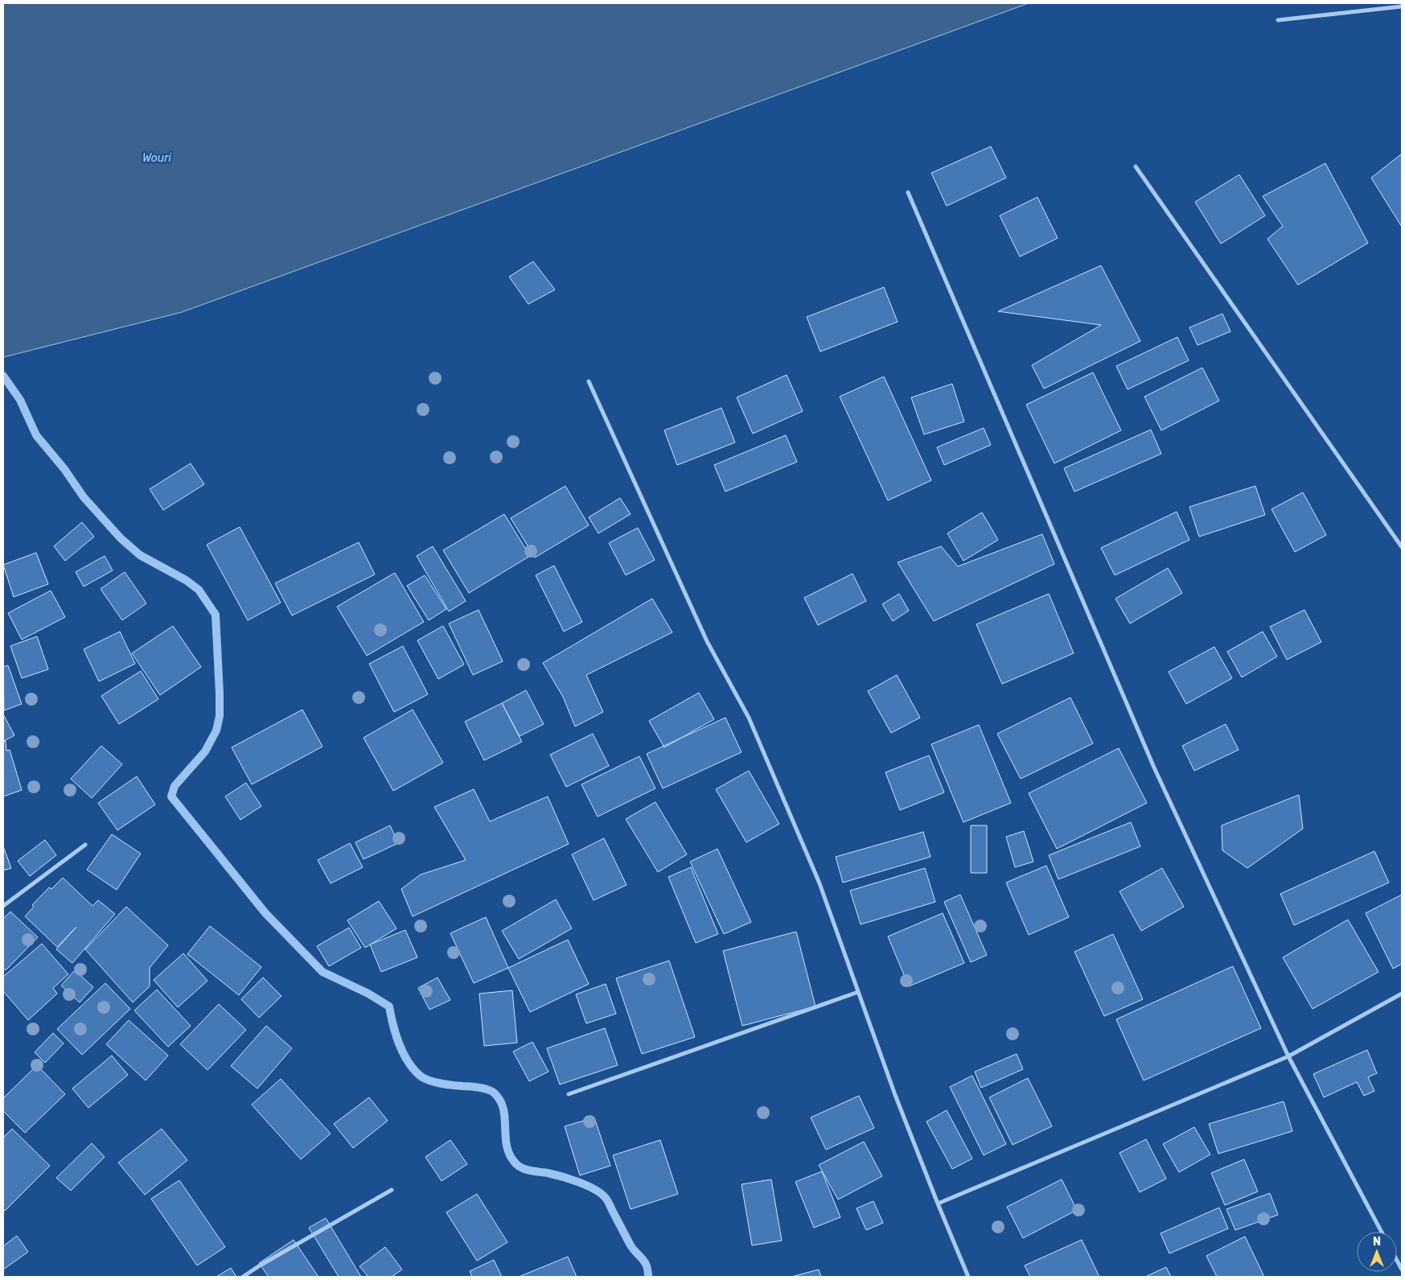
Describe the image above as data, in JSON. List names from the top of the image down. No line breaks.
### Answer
{"water":["Wouri"],"north":"top"}
